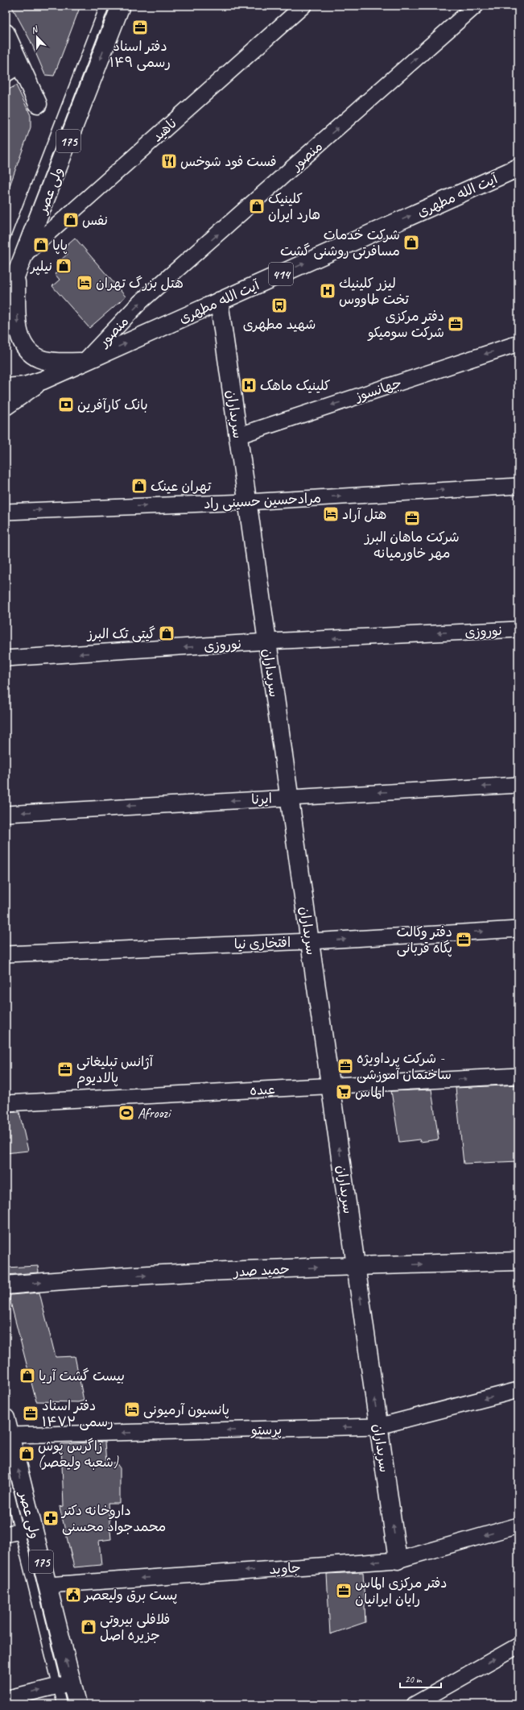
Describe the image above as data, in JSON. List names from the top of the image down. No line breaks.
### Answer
{"streets":{"street":["ناهید","175","منصور","ولی عصر","آیت الله مطهری","414","جهانسوز","سربداران","مرادحسین حسینی راد","نوروزی","ايرنا","افتخاری نیا","عبده","حمید صدر","پرستو","جاوید"]},"crossings":[["ناهید","ولی عصر"],["منصور","آیت الله مطهری"],["ولی عصر","پرستو"],["ولی عصر","جاوید"],["آیت الله مطهری","سربداران"],["جهانسوز","سربداران"],["سربداران","مرادحسین حسینی راد"],["سربداران","نوروزی"],["سربداران","ايرنا"],["سربداران","افتخاری نیا"],["سربداران","عبده"],["سربداران","حمید صدر"],["سربداران","پرستو"],["سربداران","جاوید"]],"one_way":["منصور","آیت الله مطهری","جهانسوز","سربداران","مرادحسین حسینی راد","نوروزی","ايرنا","افتخاری نیا","عبده","حمید صدر","پرستو","جاوید"],"places":{"office":["دفتر اسناد رسمی ۱۴۹","دفتر مرکزی شرکت سومیکو","شرکت ماهان البرز مهر خاورمیانه","دفتر وکالت پگاه قربانی","شرکت پرداویژه - ساختمان آموزشی","آژانس تبلیغاتی پالادیوم","دفتر اسناد رسمی ۱۴۷۲","دفتر مرکزی الماس رایان ایرانیان"],"restaurant":["فست فود شوخس"],"shop":["کلینیک هارد ایران","نفس","شرکت خدمات مسافرتی روشنی گشت","پاپا","نیلپر","تهران عینک","گیتی تک البرز","بیست گشت آریا","زاگرس پوش (شعبه ولیعصر)","فلافلی بیروتی جزیره اصل"],"hotel":["هتل بزرگ تهران","هتل آراد","پانسیون آرمیونی"],"hospital":["ليزر كلينيك تخت طاووس","کلینیک ماهک"],"bus stop":["شهید مطهری"],"bank":["بانک کارآفرین"],"supermarket":["الماس"],"sports":["Afroozi"],"pharmacy":["داروخانه دکتر محمدجواد محسنی"],"public building":["پست برق ولیعصر"]},"scale_bar":"20 m","north":"top"}
